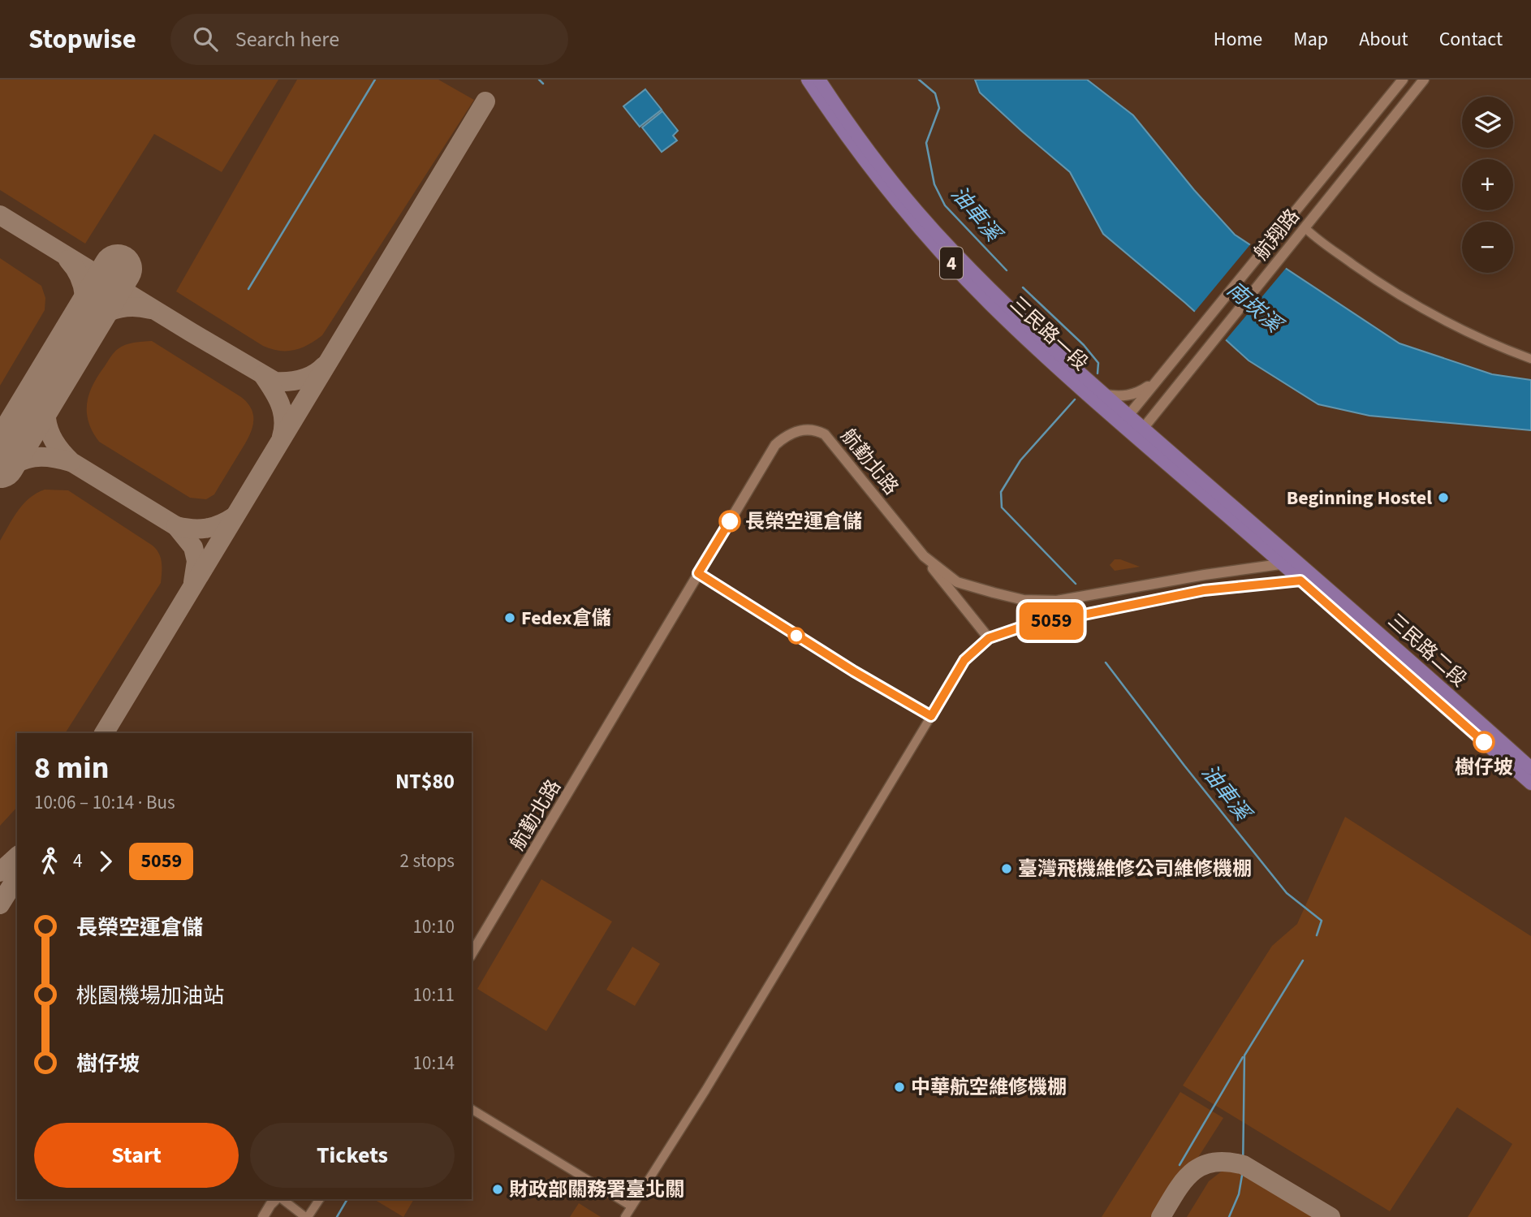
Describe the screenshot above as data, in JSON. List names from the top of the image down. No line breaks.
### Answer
{"streets":{"main road":["4","三民路一段","三民路二段"],"street":["航翔路","航勤北路"]},"crossings":[["航翔路","三民路一段"],["三民路一段","航勤北路"],["三民路一段","三民路二段"],["航勤北路","三民路二段"]],"water":["油車溪","南崁溪"],"places":["Beginning Hostel","長榮空運倉儲","Fedex倉儲","樹仔坡","臺灣飛機維修公司維修機棚","中華航空維修機棚","財政部關務署臺北關"],"lines":["bus line 5059"],"page":{"header":"Stopwise","search":"Search here","nav":["Home","Map","About","Contact"],"on_map":"5059","map_buttons":["+","−"],"heading":["8 min","10:06 – 10:14 · Bus","NT$80"],"legs":["4","5059","2 stops"],"list":[{"name":"長榮空運倉儲","value":"10:10"},{"name":"桃園機場加油站","value":"10:11"},{"name":"樹仔坡","value":"10:14"}],"buttons":["Start","Tickets"]}}
